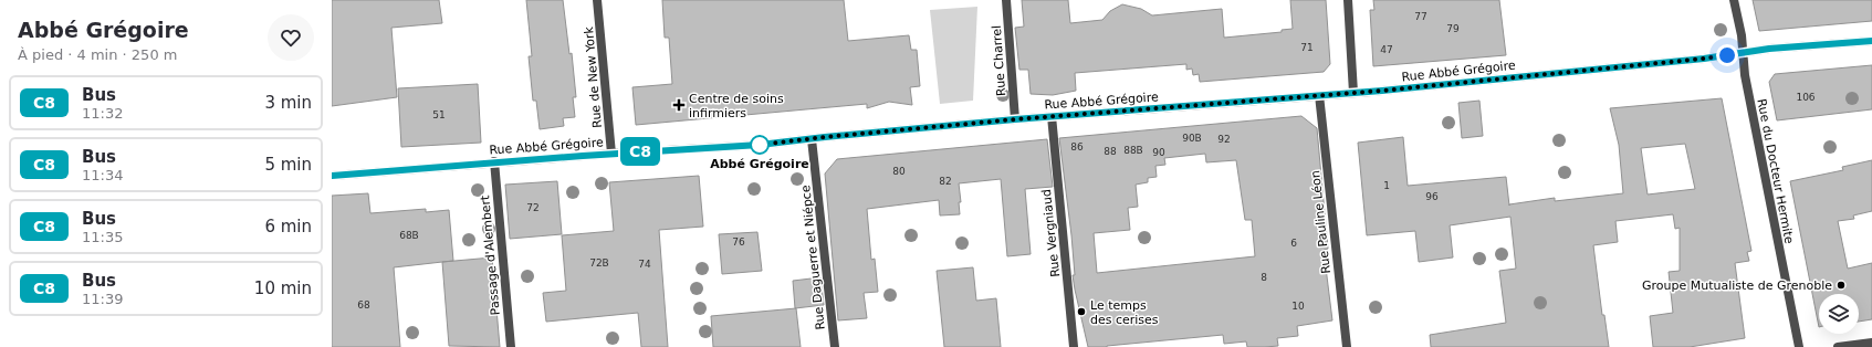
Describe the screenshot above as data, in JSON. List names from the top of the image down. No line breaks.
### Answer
{"streets":{"street":["Rue Charrel","Rue Abbé Grégoire","Rue de New York","Rue du Docteur Hermite","Rue Pauline Léon","Rue Vergniaud","Passage d'Alembert","Rue Daguerre et Niépce"]},"crossings":[["Rue Charrel","Rue Abbé Grégoire"],["Rue Abbé Grégoire","Rue de New York"],["Rue Abbé Grégoire","Rue du Docteur Hermite"],["Rue Abbé Grégoire","Rue Pauline Léon"],["Rue Abbé Grégoire","Rue Vergniaud"],["Rue Abbé Grégoire","Passage d'Alembert"],["Rue Abbé Grégoire","Rue Daguerre et Niépce"]],"places":{"health":["Centre de soins infirmiers"],"other":["Abbé Grégoire","Groupe Mutualiste de Grenoble","Le temps des cerises"]},"lines":["bus line C8"],"house_numbers":["77","79","71","47","106","51","90B","92","86","88B","88","90","80","82","1","96","72","68B","76","6","72B","74","8","68","10"],"page":{"heading":["Abbé Grégoire","À pied · 4 min · 250 m"],"on_map":"C8","list":[{"mark":"C8","name":"Bus","note":"11:32","value":"3 min"},{"mark":"C8","name":"Bus","note":"11:34","value":"5 min"},{"mark":"C8","name":"Bus","note":"11:35","value":"6 min"},{"mark":"C8","name":"Bus","note":"11:39","value":"10 min"}]}}
